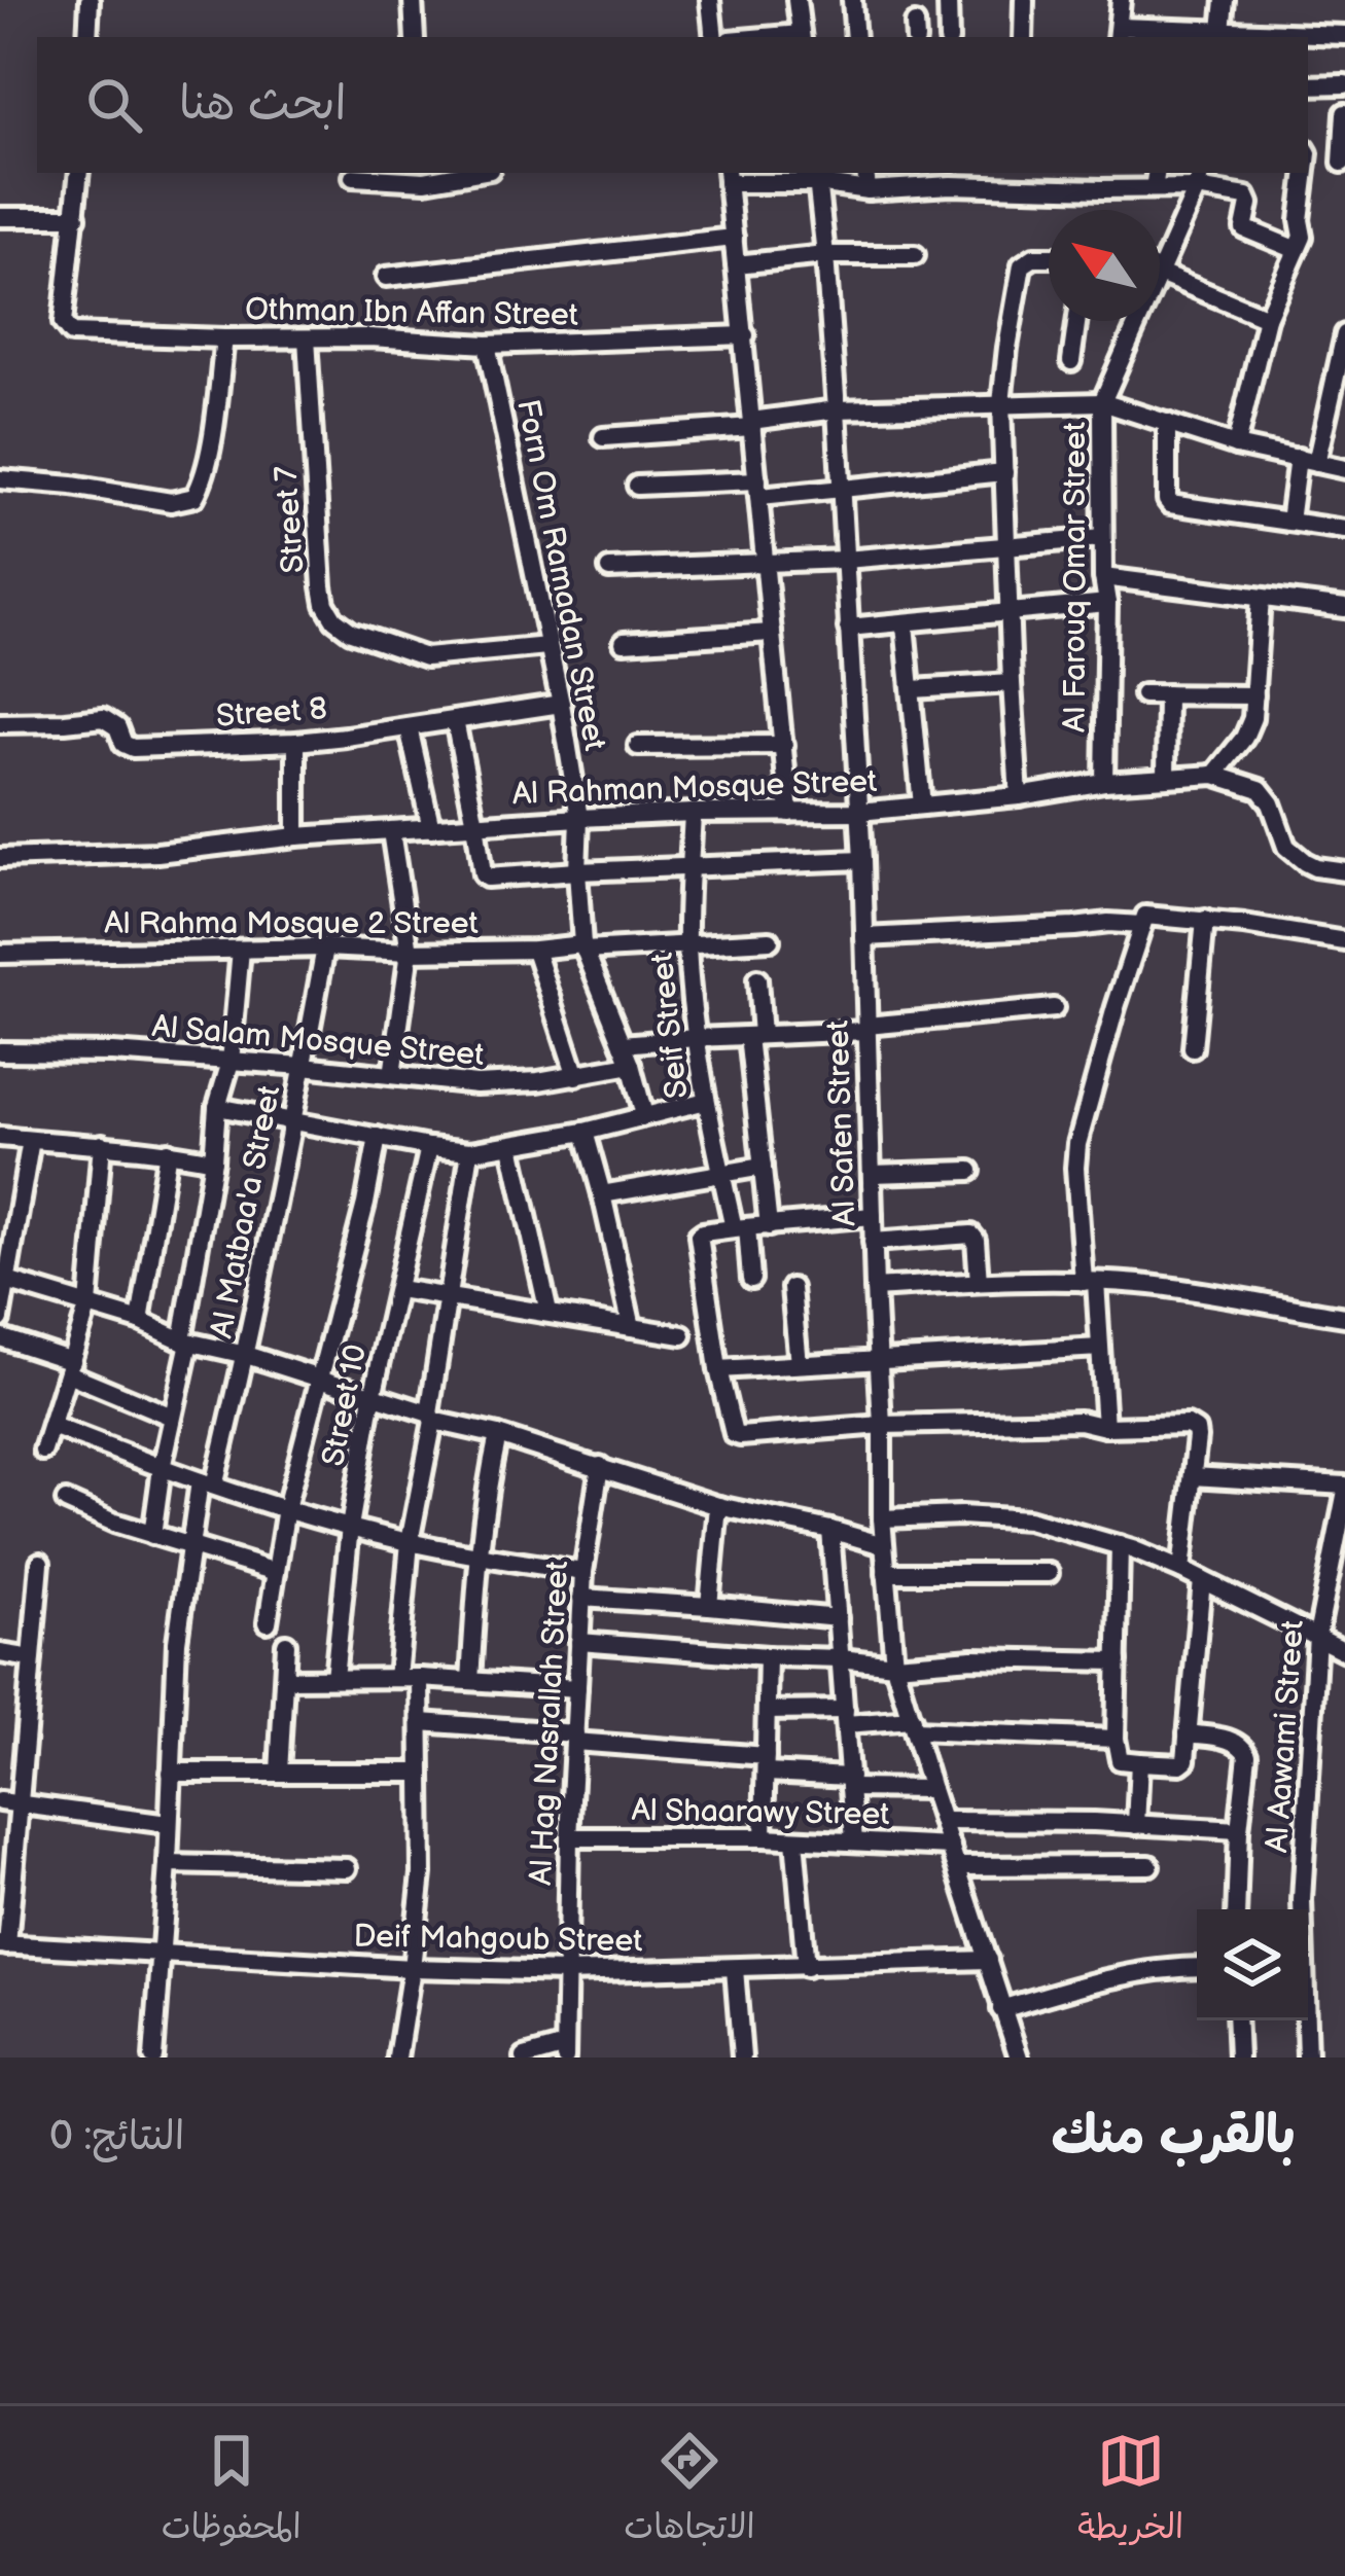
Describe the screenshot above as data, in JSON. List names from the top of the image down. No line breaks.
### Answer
{"streets":{"street":["Othman Ibn Affan Street","Street 7","Forn Om Ramadan Street","Al Farouq Omar Street","Street 8","Al Rahman Mosque Street","Al Rahma Mosque 2 Street","Seif Street","Al Salam Mosque Street","Al Safen Street","Al Matbaa'a Street","Street 10","Al Hag Nasrallah Street","Al Aawami Street","Al Shaarawy Street","Deif Mahgoub Street"]},"crossings":[["Othman Ibn Affan Street","Street 7"],["Othman Ibn Affan Street","Forn Om Ramadan Street"],["Street 7","Forn Om Ramadan Street"],["Forn Om Ramadan Street","Street 8"],["Forn Om Ramadan Street","Al Rahman Mosque Street"],["Forn Om Ramadan Street","Al Rahma Mosque 2 Street"],["Forn Om Ramadan Street","Al Salam Mosque Street"],["Al Farouq Omar Street","Al Rahman Mosque Street"],["Al Rahman Mosque Street","Seif Street"],["Al Rahman Mosque Street","Al Safen Street"],["Al Rahma Mosque 2 Street","Al Matbaa'a Street"],["Al Salam Mosque Street","Al Matbaa'a Street"],["Al Safen Street","Al Shaarawy Street"],["Al Safen Street","Deif Mahgoub Street"],["Al Matbaa'a Street","Deif Mahgoub Street"],["Al Hag Nasrallah Street","Al Shaarawy Street"],["Al Hag Nasrallah Street","Deif Mahgoub Street"]],"north":"top left","page":{"search":"ابحث هنا","heading":["بالقرب منك","النتائج: 0"],"nav":["الخريطة","الاتجاهات","المحفوظات"]}}
